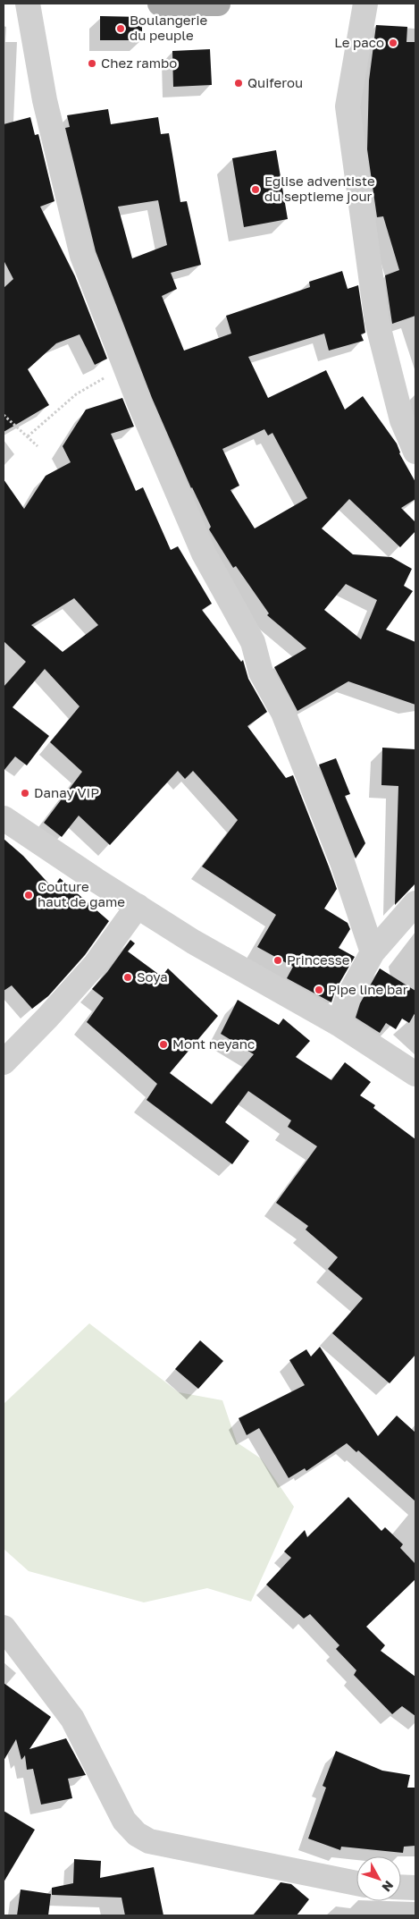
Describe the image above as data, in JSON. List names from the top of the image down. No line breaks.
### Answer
{"places":["Boulangerie du peuple","Le paco","Chez rambo","Quiferou","Eglise adventiste du septieme jour","Danay VIP","Couture haut de game","Princesse","Soya","Pipe line bar","Mont neyanc"],"north":"bottom right"}
